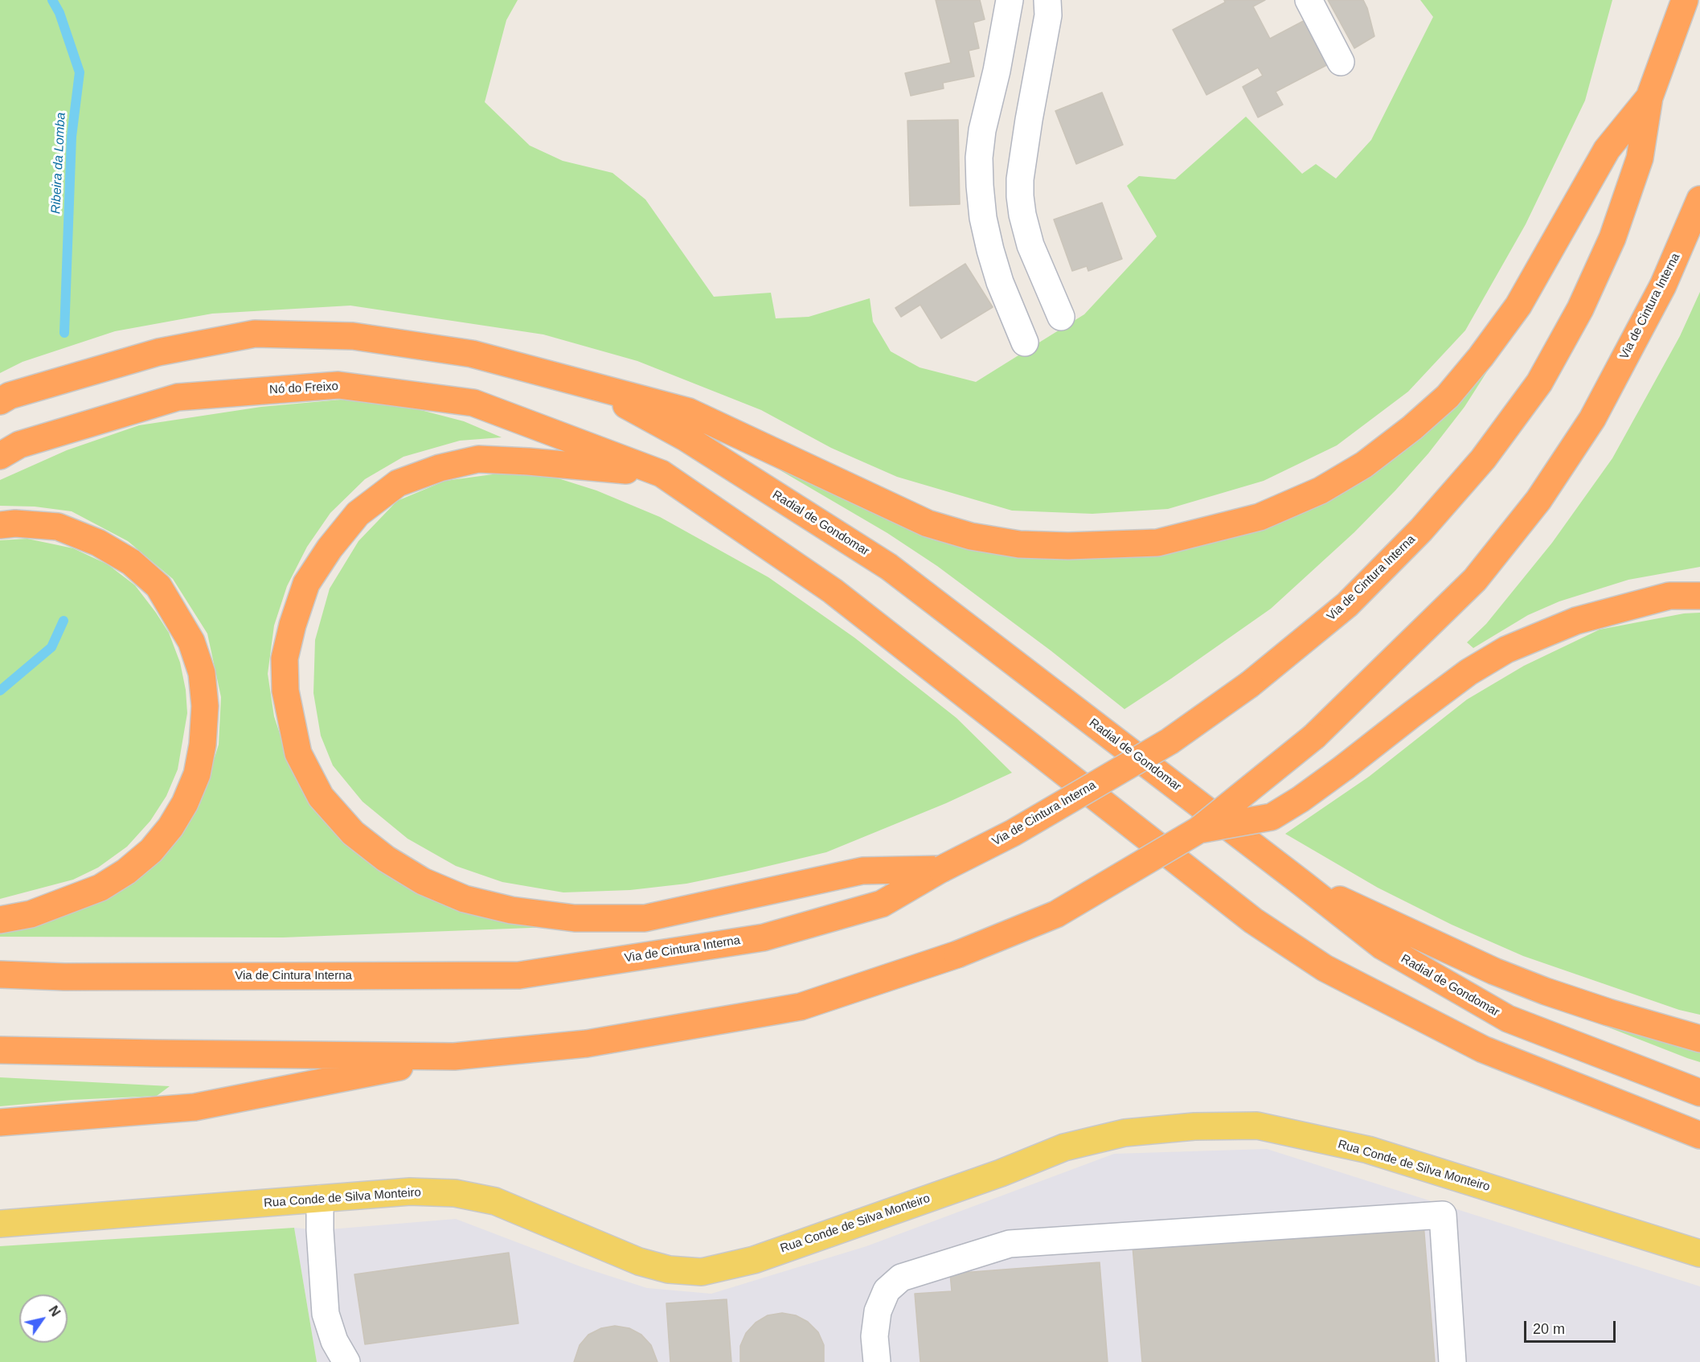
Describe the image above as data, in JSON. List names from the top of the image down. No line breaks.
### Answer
{"streets":{"highway":["Via de Cintura Interna","Nó do Freixo","Radial de Gondomar"],"main road":["Rua Conde de Silva Monteiro"]},"water":["Ribeira da Lomba"],"scale_bar":"20 m","north":"top right"}
